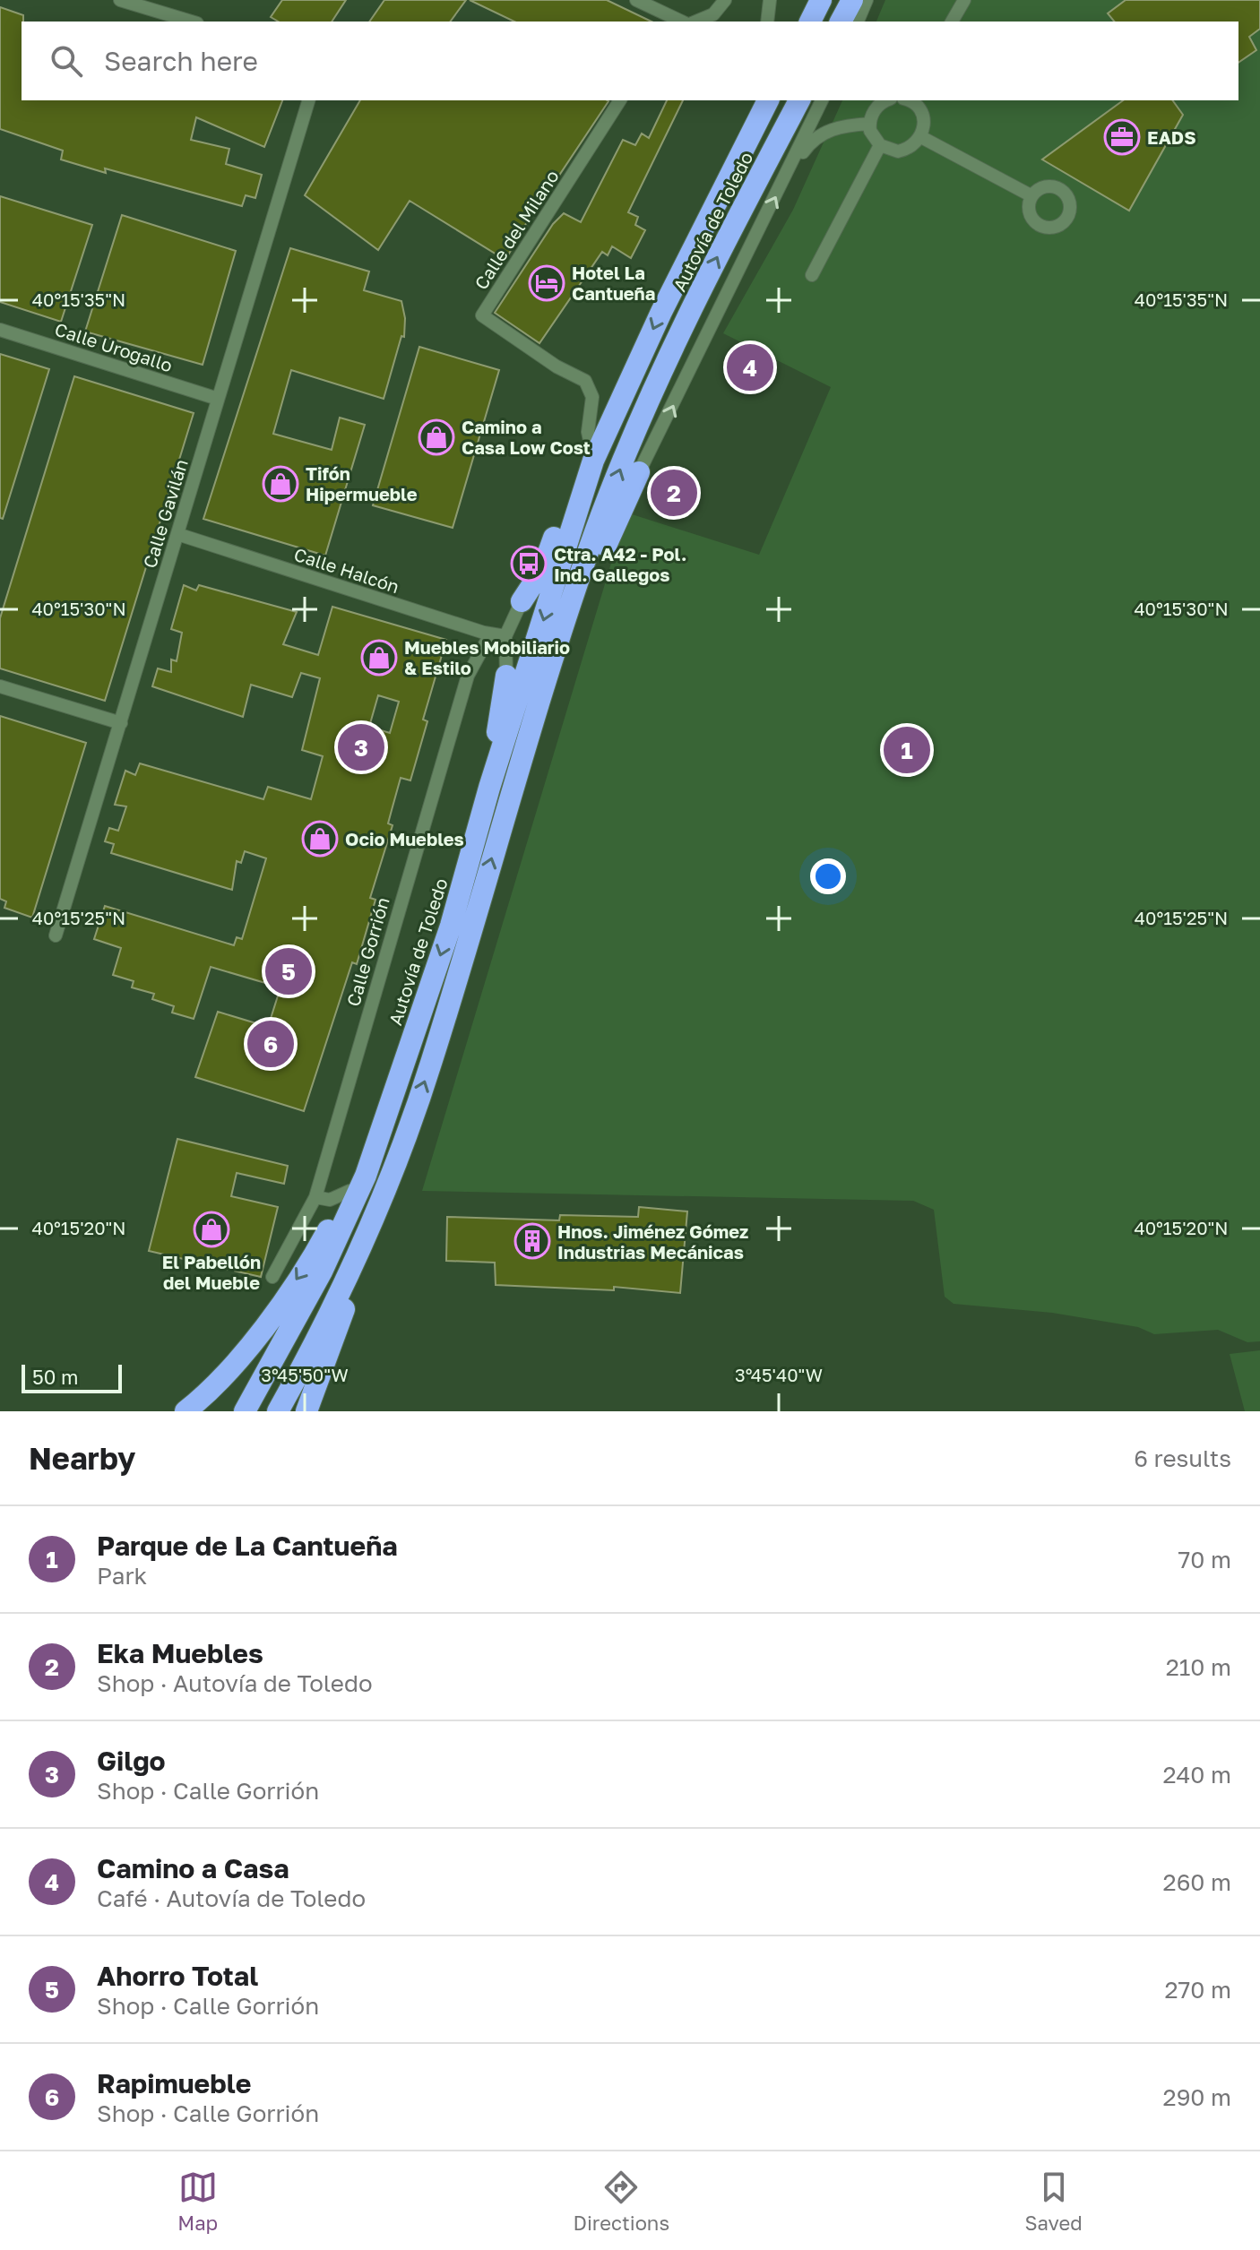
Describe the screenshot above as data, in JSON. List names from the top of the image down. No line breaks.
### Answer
{"streets":{"highway":["Autovía de Toledo"],"street":["Calle del Milano","Calle Urogallo","Calle Gavilán","Calle Halcón","Calle Gorrión"]},"crossings":[["Autovía de Toledo","Calle del Milano"],["Calle Urogallo","Calle Gavilán"],["Calle Gavilán","Calle Halcón"],["Calle Halcón","Calle Gorrión"]],"places":{"office":["EADS"],"hotel":["Hotel La Cantueña"],"shop":["Camino a Casa Low Cost","Tifón Hipermueble","Muebles Mobiliario & Estilo","Ocio Muebles","El Pabellón del Mueble"],"bus stop":["Ctra. A42 - Pol. Ind. Gallegos"],"building":["Hnos. Jiménez Gómez Industrias Mecánicas"]},"scale_bar":"50 m","page":{"search":"Search here","pins":["4","2","3","1","5","6"],"scale":"50 m","heading":["Nearby","6 results"],"list":[{"mark":"1","name":"Parque de La Cantueña","note":"Park","value":"70 m"},{"mark":"2","name":"Eka Muebles","note":"Shop · Autovía de Toledo","value":"210 m"},{"mark":"3","name":"Gilgo","note":"Shop · Calle Gorrión","value":"240 m"},{"mark":"4","name":"Camino a Casa","note":"Café · Autovía de Toledo","value":"260 m"},{"mark":"5","name":"Ahorro Total","note":"Shop · Calle Gorrión","value":"270 m"},{"mark":"6","name":"Rapimueble","note":"Shop · Calle Gorrión","value":"290 m"}],"nav":["Map","Directions","Saved"]},"coordinates":["40°15'35\"N","40°15'30\"N","40°15'25\"N","40°15'20\"N","3°45'50\"W","3°45'40\"W"]}
